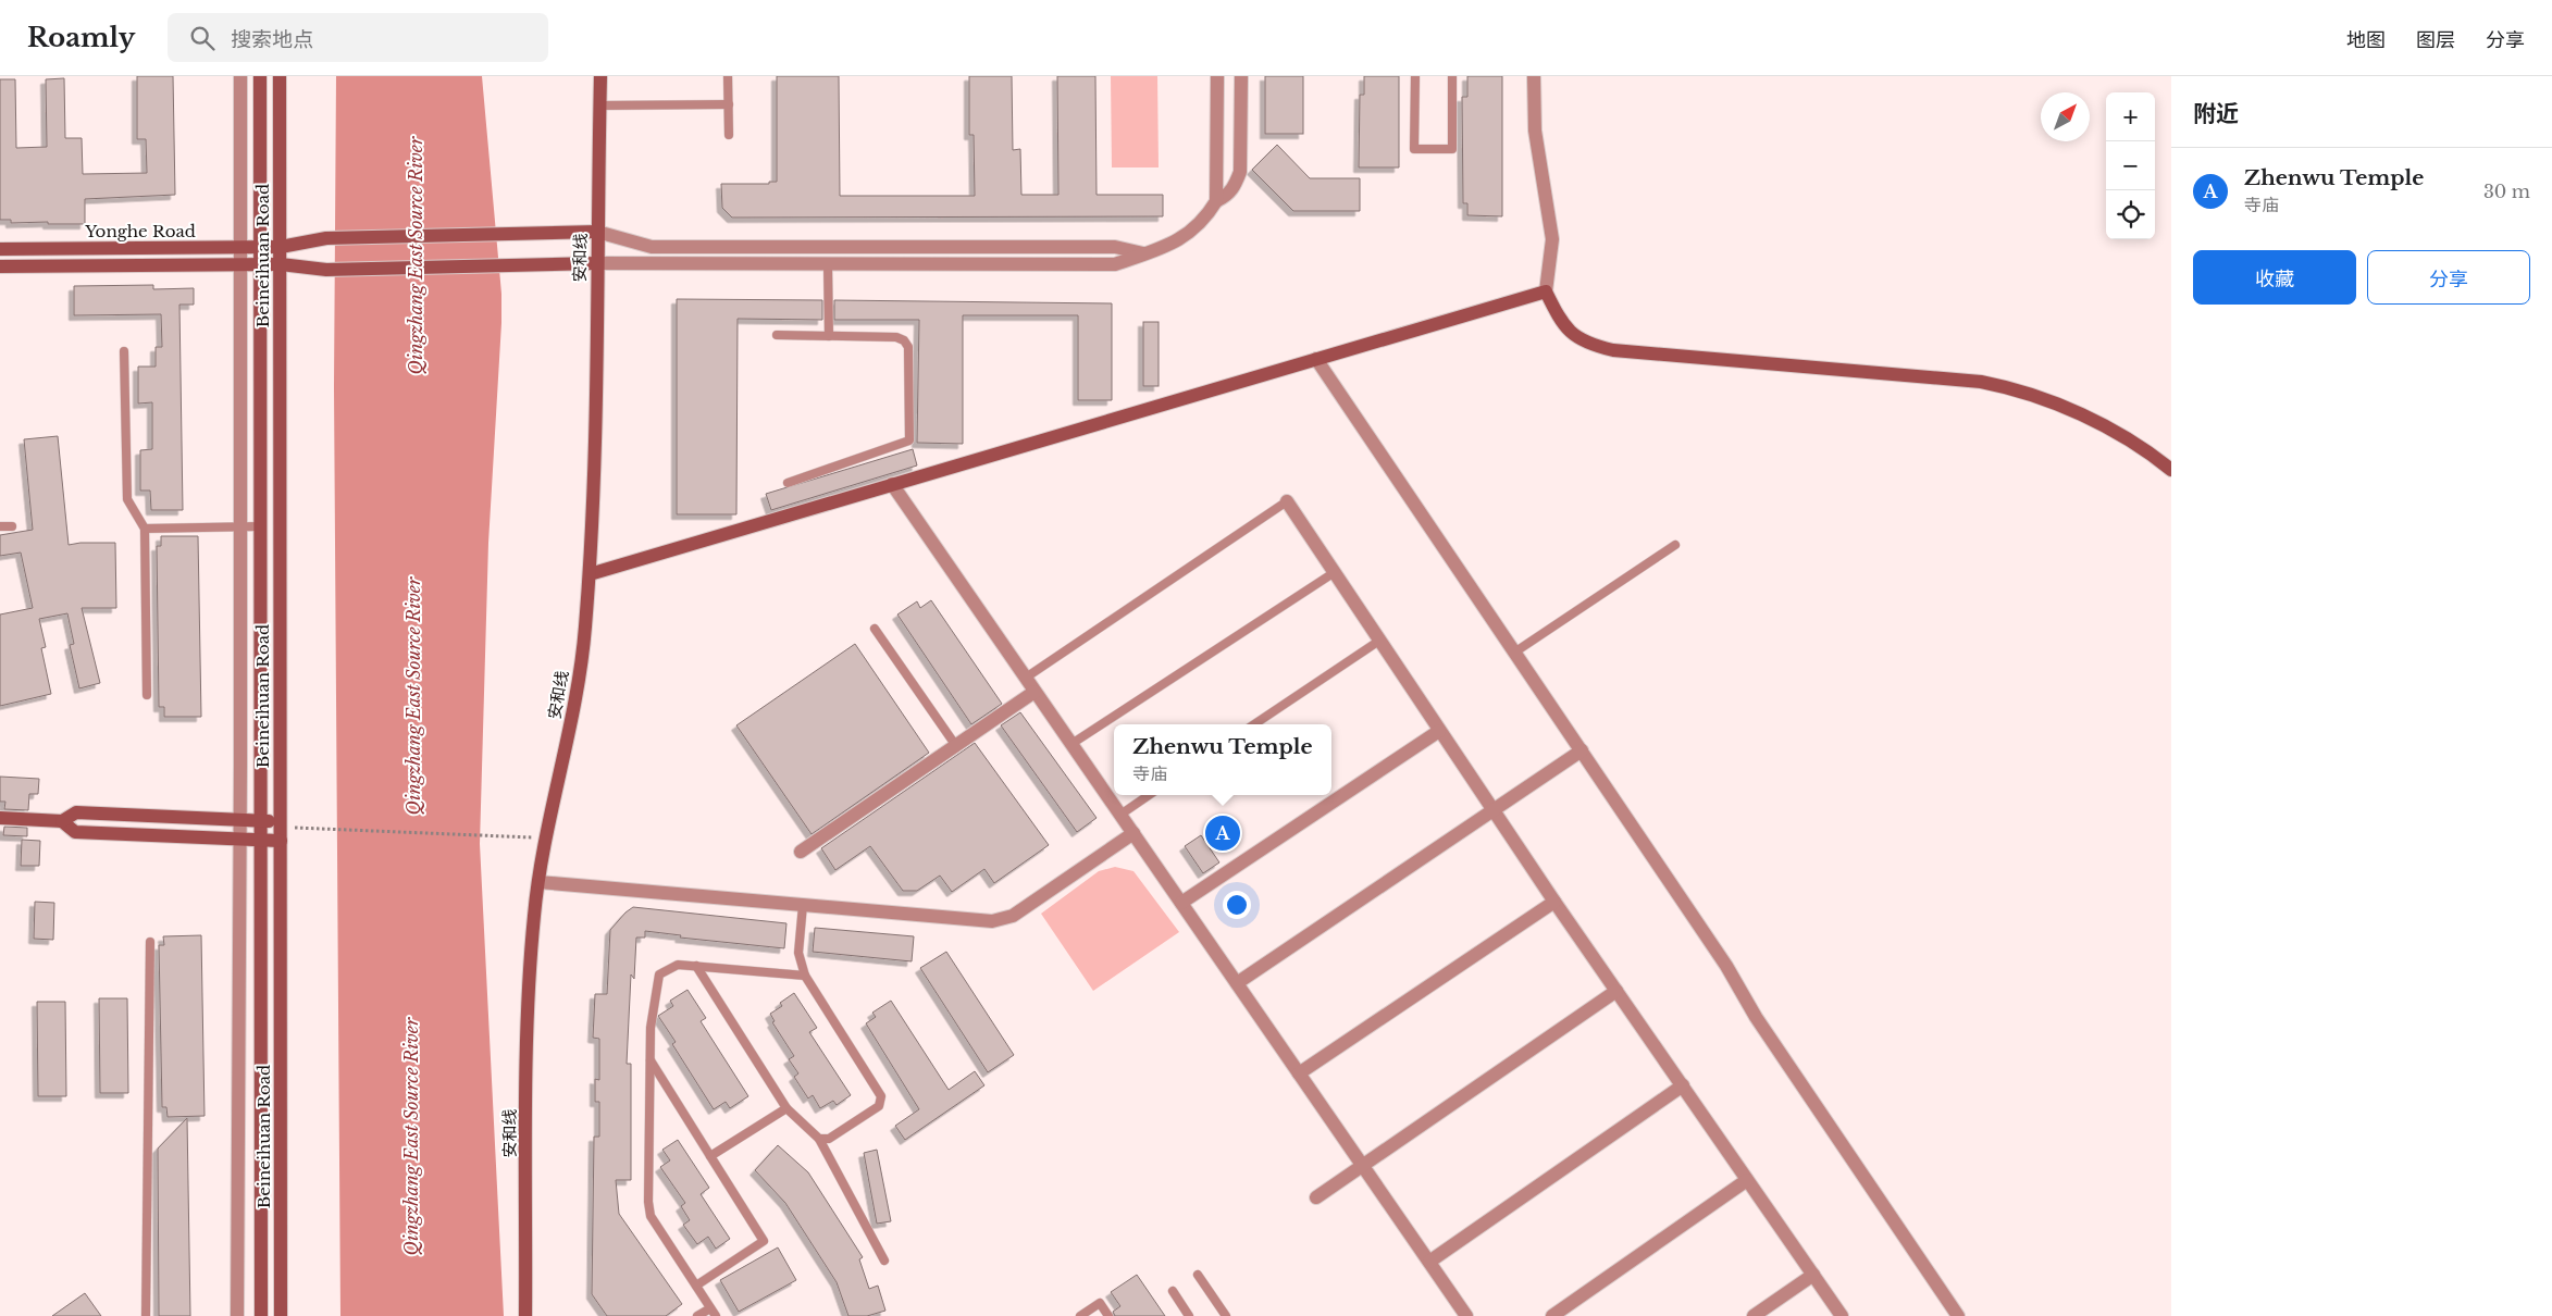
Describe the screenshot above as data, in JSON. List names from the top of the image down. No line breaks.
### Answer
{"streets":{"main road":["Yonghe Road","Beineihuan Road","安和线"]},"crossings":[["Yonghe Road","Beineihuan Road"],["Yonghe Road","安和线"]],"water":["Qingzhang East Source River"],"north":"top right","page":{"header":"Roamly","search":"搜索地点","nav":["地图","图层","分享"],"heading":"附近","map_buttons":["+","−"],"list":[{"mark":"A","name":"Zhenwu Temple","note":"寺庙","value":"30 m"}],"buttons":["收藏","分享"],"popup":["Zhenwu Temple","寺庙"],"pins":"A"}}
